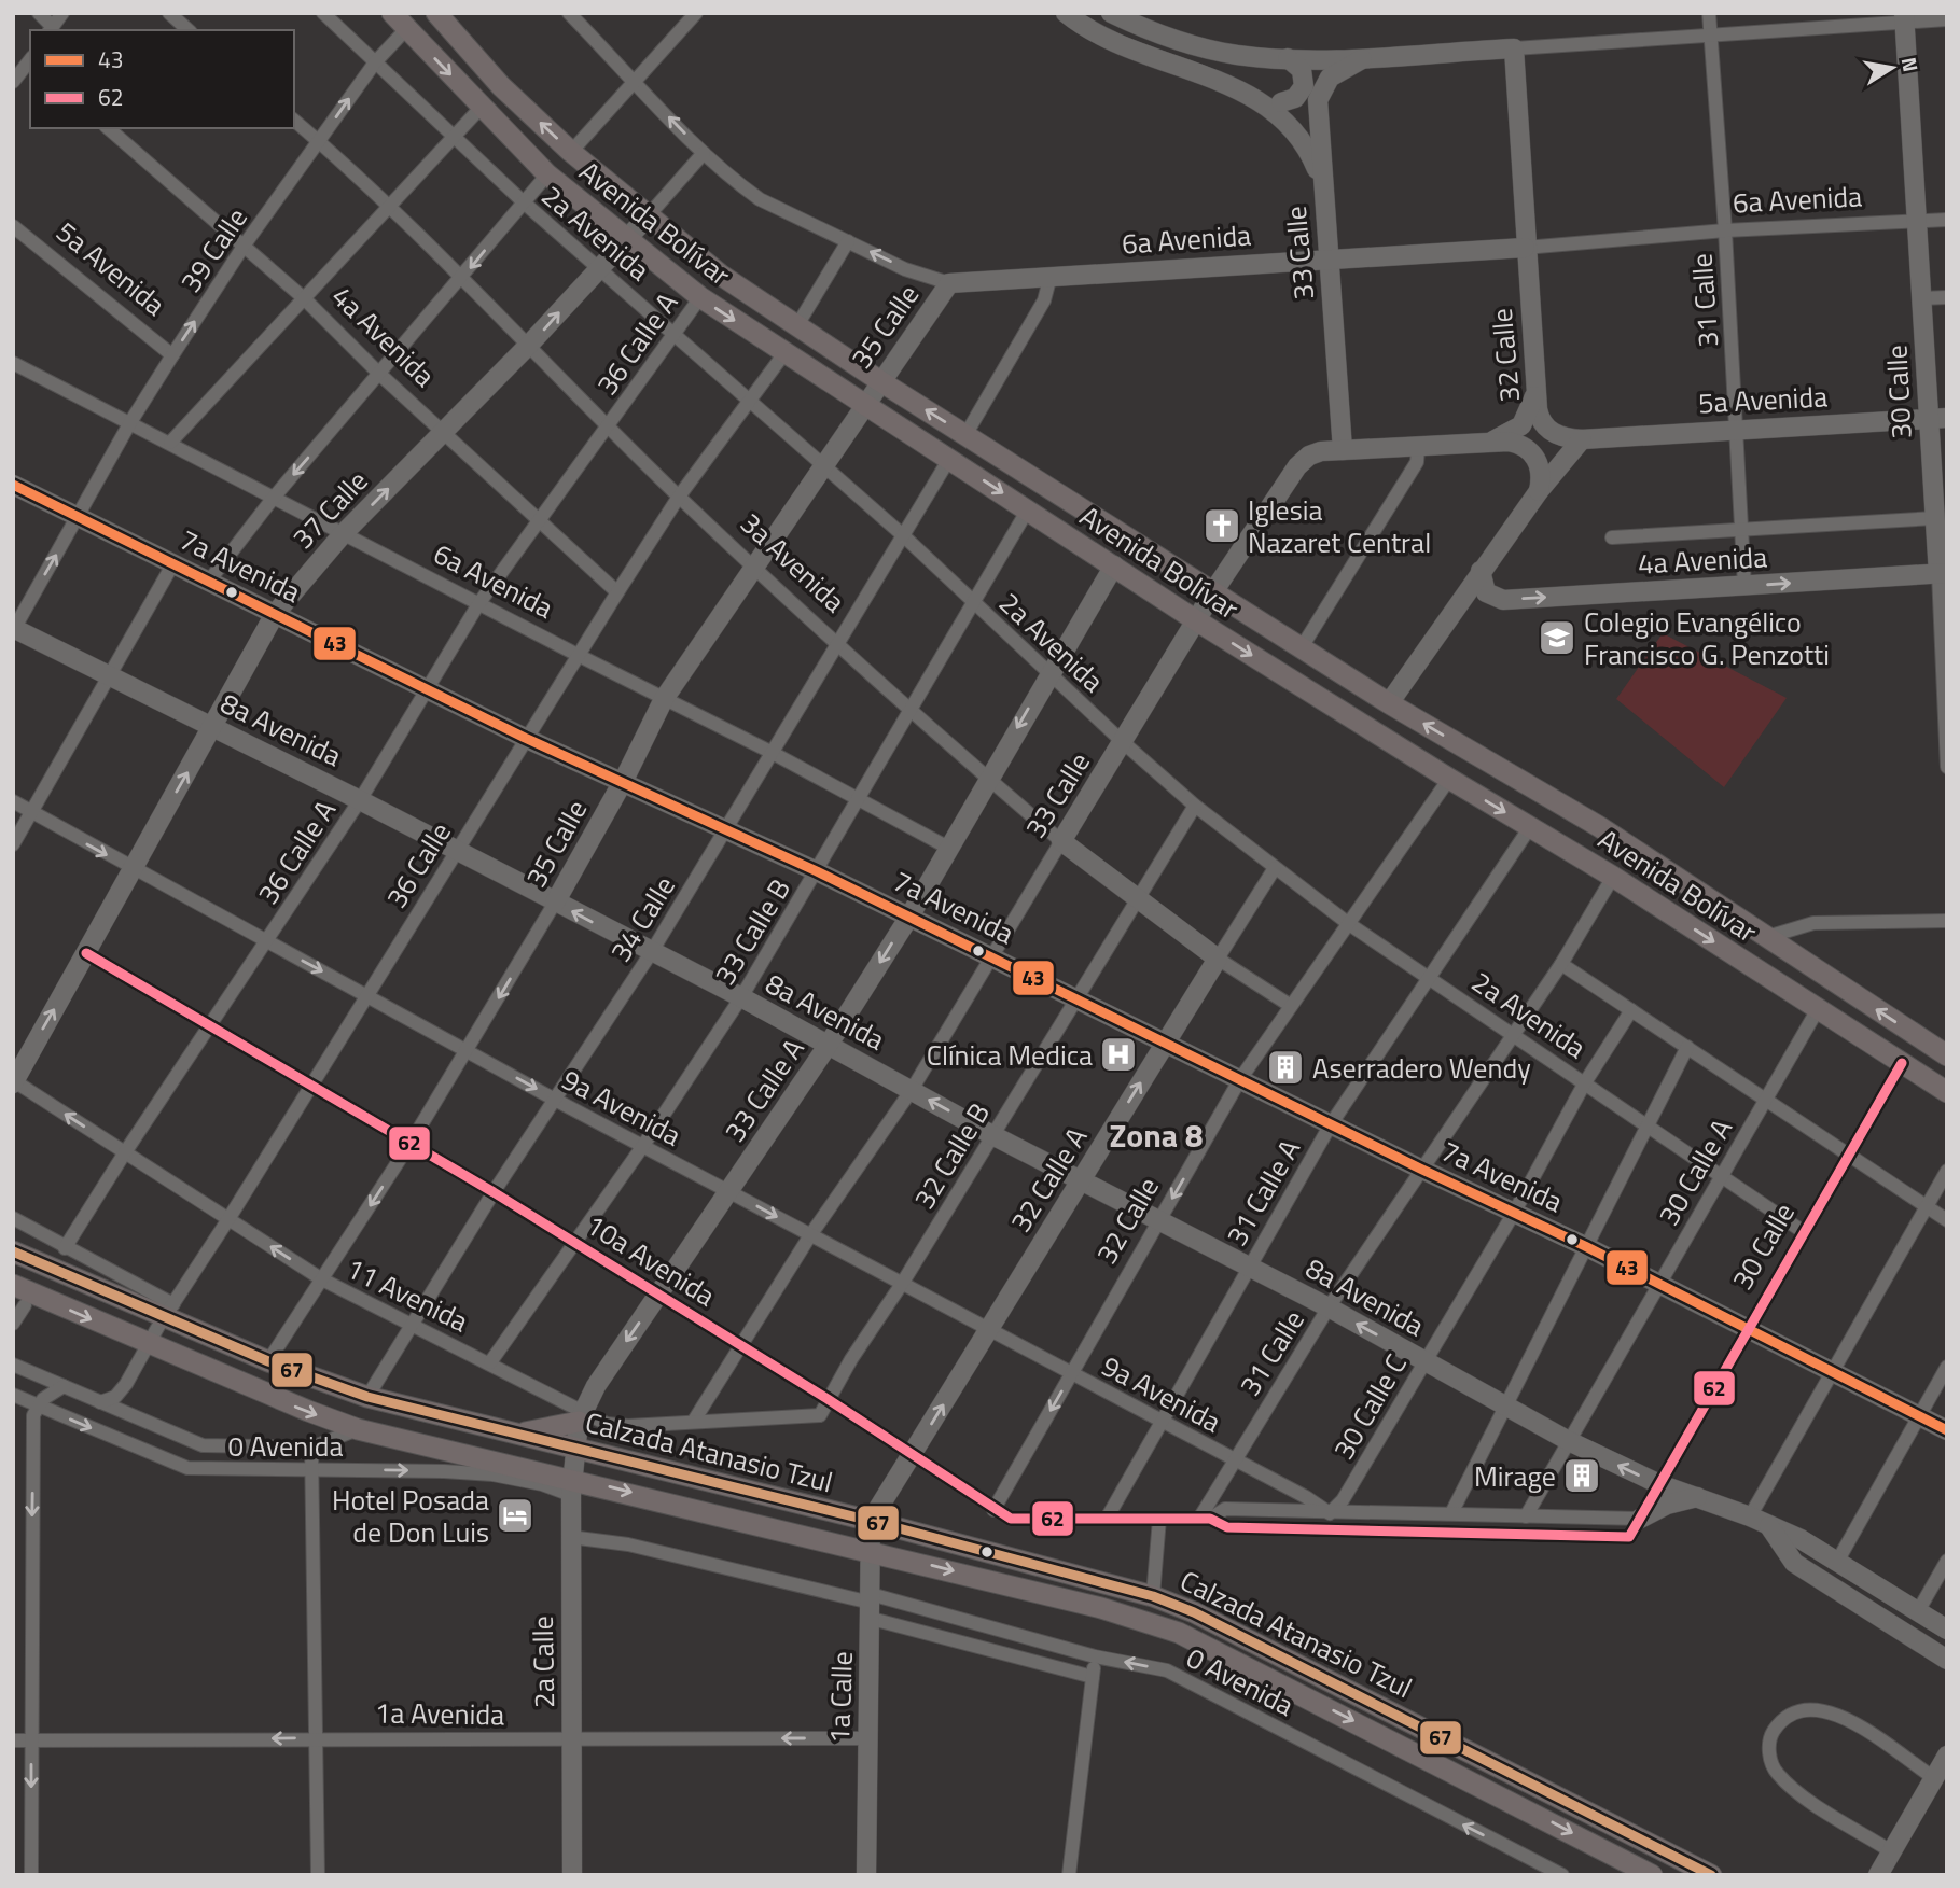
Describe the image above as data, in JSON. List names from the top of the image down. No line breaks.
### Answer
{"streets":{"main road":["6a Avenida","Avenida Bolívar","33 Calle","5a Avenida","35 Calle","4a Avenida","32 Calle","30 Calle","37 Calle","3a Avenida","7a Avenida","8a Avenida","33 Calle A","32 Calle A","Calzada Atanasio Tzul","2a Calle","1a Calle"],"street":["2a Avenida","39 Calle","31 Calle","36 Calle A","36 Calle","34 Calle","33 Calle B","9a Avenida","32 Calle B","30 Calle A","31 Calle A","10a Avenida","11 Avenida","30 Calle C","0 Avenida","1a Avenida"]},"crossings":[["6a Avenida","39 Calle"],["6a Avenida","33 Calle"],["6a Avenida","31 Calle"],["6a Avenida","35 Calle"],["6a Avenida","36 Calle A"],["6a Avenida","32 Calle"],["6a Avenida","30 Calle"],["6a Avenida","37 Calle"],["6a Avenida","36 Calle"],["6a Avenida","34 Calle"],["6a Avenida","33 Calle B"],["6a Avenida","33 Calle A"],["Avenida Bolívar","39 Calle"],["Avenida Bolívar","33 Calle"],["Avenida Bolívar","31 Calle"],["Avenida Bolívar","35 Calle"],["Avenida Bolívar","36 Calle A"],["Avenida Bolívar","32 Calle"],["Avenida Bolívar","30 Calle"],["Avenida Bolívar","37 Calle"],["Avenida Bolívar","36 Calle"],["Avenida Bolívar","34 Calle"],["Avenida Bolívar","33 Calle B"],["Avenida Bolívar","33 Calle A"],["Avenida Bolívar","30 Calle A"],["Avenida Bolívar","31 Calle A"],["2a Avenida","39 Calle"],["2a Avenida","33 Calle"],["2a Avenida","31 Calle"],["2a Avenida","35 Calle"],["2a Avenida","36 Calle A"],["2a Avenida","32 Calle"],["2a Avenida","30 Calle"],["2a Avenida","37 Calle"],["2a Avenida","36 Calle"],["2a Avenida","34 Calle"],["2a Avenida","33 Calle B"],["2a Avenida","33 Calle A"],["2a Avenida","32 Calle B"],["2a Avenida","30 Calle A"],["2a Avenida","32 Calle A"],["2a Avenida","31 Calle A"],["2a Avenida","30 Calle C"],["39 Calle","5a Avenida"],["39 Calle","4a Avenida"],["39 Calle","3a Avenida"],["39 Calle","7a Avenida"],["39 Calle","8a Avenida"],["33 Calle","3a Avenida"],["33 Calle","7a Avenida"],["33 Calle","8a Avenida"],["33 Calle","9a Avenida"],["33 Calle","10a Avenida"],["33 Calle","11 Avenida"],["5a Avenida","31 Calle"],["5a Avenida","32 Calle"],["5a Avenida","30 Calle"],["31 Calle","4a Avenida"],["31 Calle","7a Avenida"],["31 Calle","8a Avenida"],["31 Calle","9a Avenida"],["31 Calle","10a Avenida"],["35 Calle","3a Avenida"],["35 Calle","7a Avenida"],["35 Calle","8a Avenida"],["35 Calle","9a Avenida"],["35 Calle","10a Avenida"],["35 Calle","11 Avenida"],["35 Calle","Calzada Atanasio Tzul"],["4a Avenida","36 Calle A"],["4a Avenida","30 Calle"],["4a Avenida","37 Calle"],["4a Avenida","36 Calle"],["36 Calle A","3a Avenida"],["36 Calle A","7a Avenida"],["36 Calle A","8a Avenida"],["36 Calle A","9a Avenida"],["36 Calle A","10a Avenida"],["36 Calle A","11 Avenida"],["32 Calle","3a Avenida"],["32 Calle","7a Avenida"],["32 Calle","8a Avenida"],["32 Calle","9a Avenida"],["32 Calle","10a Avenida"],["30 Calle","7a Avenida"],["30 Calle","8a Avenida"],["30 Calle","10a Avenida"],["37 Calle","3a Avenida"],["37 Calle","7a Avenida"],["37 Calle","8a Avenida"],["37 Calle","9a Avenida"],["37 Calle","10a Avenida"],["37 Calle","11 Avenida"],["3a Avenida","36 Calle"],["3a Avenida","34 Calle"],["3a Avenida","33 Calle B"],["3a Avenida","33 Calle A"],["3a Avenida","32 Calle B"],["3a Avenida","32 Calle A"],["7a Avenida","36 Calle"],["7a Avenida","34 Calle"],["7a Avenida","33 Calle B"],["7a Avenida","33 Calle A"],["7a Avenida","32 Calle B"],["7a Avenida","30 Calle A"],["7a Avenida","32 Calle A"],["7a Avenida","31 Calle A"],["7a Avenida","30 Calle C"],["8a Avenida","36 Calle"],["8a Avenida","34 Calle"],["8a Avenida","33 Calle B"],["8a Avenida","33 Calle A"],["8a Avenida","32 Calle B"],["8a Avenida","30 Calle A"],["8a Avenida","32 Calle A"],["8a Avenida","31 Calle A"],["8a Avenida","30 Calle C"],["36 Calle","9a Avenida"],["36 Calle","10a Avenida"],["36 Calle","11 Avenida"],["36 Calle","0 Avenida"],["36 Calle","Calzada Atanasio Tzul"],["34 Calle","9a Avenida"],["34 Calle","10a Avenida"],["34 Calle","11 Avenida"],["34 Calle","Calzada Atanasio Tzul"],["33 Calle B","9a Avenida"],["33 Calle B","10a Avenida"],["33 Calle B","11 Avenida"],["33 Calle A","9a Avenida"],["33 Calle A","10a Avenida"],["33 Calle A","11 Avenida"],["33 Calle A","Calzada Atanasio Tzul"],["33 Calle A","2a Calle"],["9a Avenida","32 Calle B"],["9a Avenida","32 Calle A"],["9a Avenida","31 Calle A"],["9a Avenida","10a Avenida"],["9a Avenida","30 Calle C"],["32 Calle B","10a Avenida"],["32 Calle B","11 Avenida"],["30 Calle A","10a Avenida"],["32 Calle A","10a Avenida"],["32 Calle A","Calzada Atanasio Tzul"],["32 Calle A","1a Calle"],["31 Calle A","10a Avenida"],["10a Avenida","30 Calle C"],["0 Avenida","Calzada Atanasio Tzul"],["0 Avenida","2a Calle"],["0 Avenida","1a Calle"],["Calzada Atanasio Tzul","2a Calle"],["Calzada Atanasio Tzul","1a Calle"],["2a Calle","1a Avenida"],["1a Calle","1a Avenida"]],"one_way":["33 Calle A","32 Calle A","1a Avenida"],"districts":["Zona 8"],"places":{"church":["Iglesia Nazaret Central"],"school or university":["Colegio Evangélico Francisco G. Penzotti"],"hospital":["Clínica Medica"],"building":["Aserradero Wendy","Mirage"],"hotel":["Hotel Posada de Don Luis"]},"lines":["transit line 43","transit line 62","transit line 67"],"legend":["43","62"],"north":"right"}
